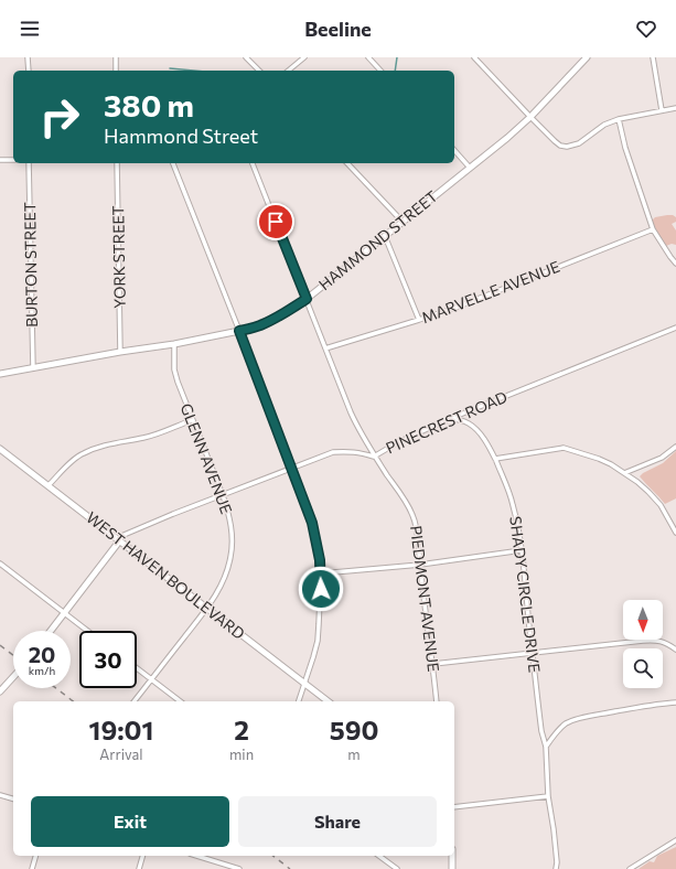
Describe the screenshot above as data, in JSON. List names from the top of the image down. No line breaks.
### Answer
{"streets":{"street":["HAMMOND STREET","YORK STREET","BURTON STREET","MARVELLE AVENUE","PINECREST ROAD","GLENN AVENUE","WEST HAVEN BOULEVARD","SHADY CIRCLE DRIVE","PIEDMONT AVENUE"]},"crossings":[["HAMMOND STREET","YORK STREET"],["HAMMOND STREET","BURTON STREET"],["HAMMOND STREET","GLENN AVENUE"],["HAMMOND STREET","PIEDMONT AVENUE"],["MARVELLE AVENUE","PIEDMONT AVENUE"],["PINECREST ROAD","GLENN AVENUE"],["PINECREST ROAD","WEST HAVEN BOULEVARD"],["PINECREST ROAD","SHADY CIRCLE DRIVE"],["PINECREST ROAD","PIEDMONT AVENUE"],["GLENN AVENUE","WEST HAVEN BOULEVARD"]],"north":"bottom","page":{"header":"Beeline","turn":["380 m","Hammond Street"],"speed":"20 km/h","limit":"30","eta":["19:01","Arrival","2","min","590","m"],"buttons":["Exit","Share"]}}
